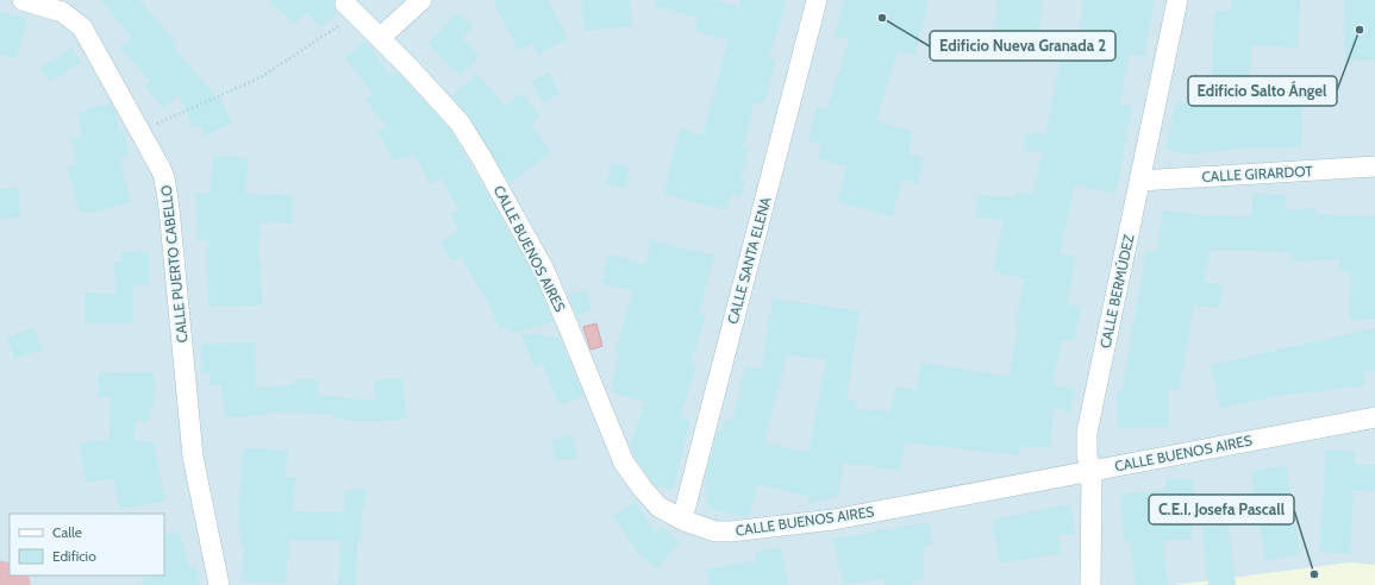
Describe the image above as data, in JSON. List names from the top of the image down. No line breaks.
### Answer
{"streets":{"street":["CALLE GIRARDOT","CALLE BUENOS AIRES","CALLE SANTA ELENA","CALLE PUERTO CABELLO","CALLE BERMÚDEZ"]},"crossings":[["CALLE GIRARDOT","CALLE BERMÚDEZ"],["CALLE BUENOS AIRES","CALLE SANTA ELENA"],["CALLE BUENOS AIRES","CALLE BERMÚDEZ"]],"places":["Edificio Nueva Granada 2","Edificio Salto Ángel","C.E.I. Josefa Pascall"],"legend":["Calle","Edificio"]}
